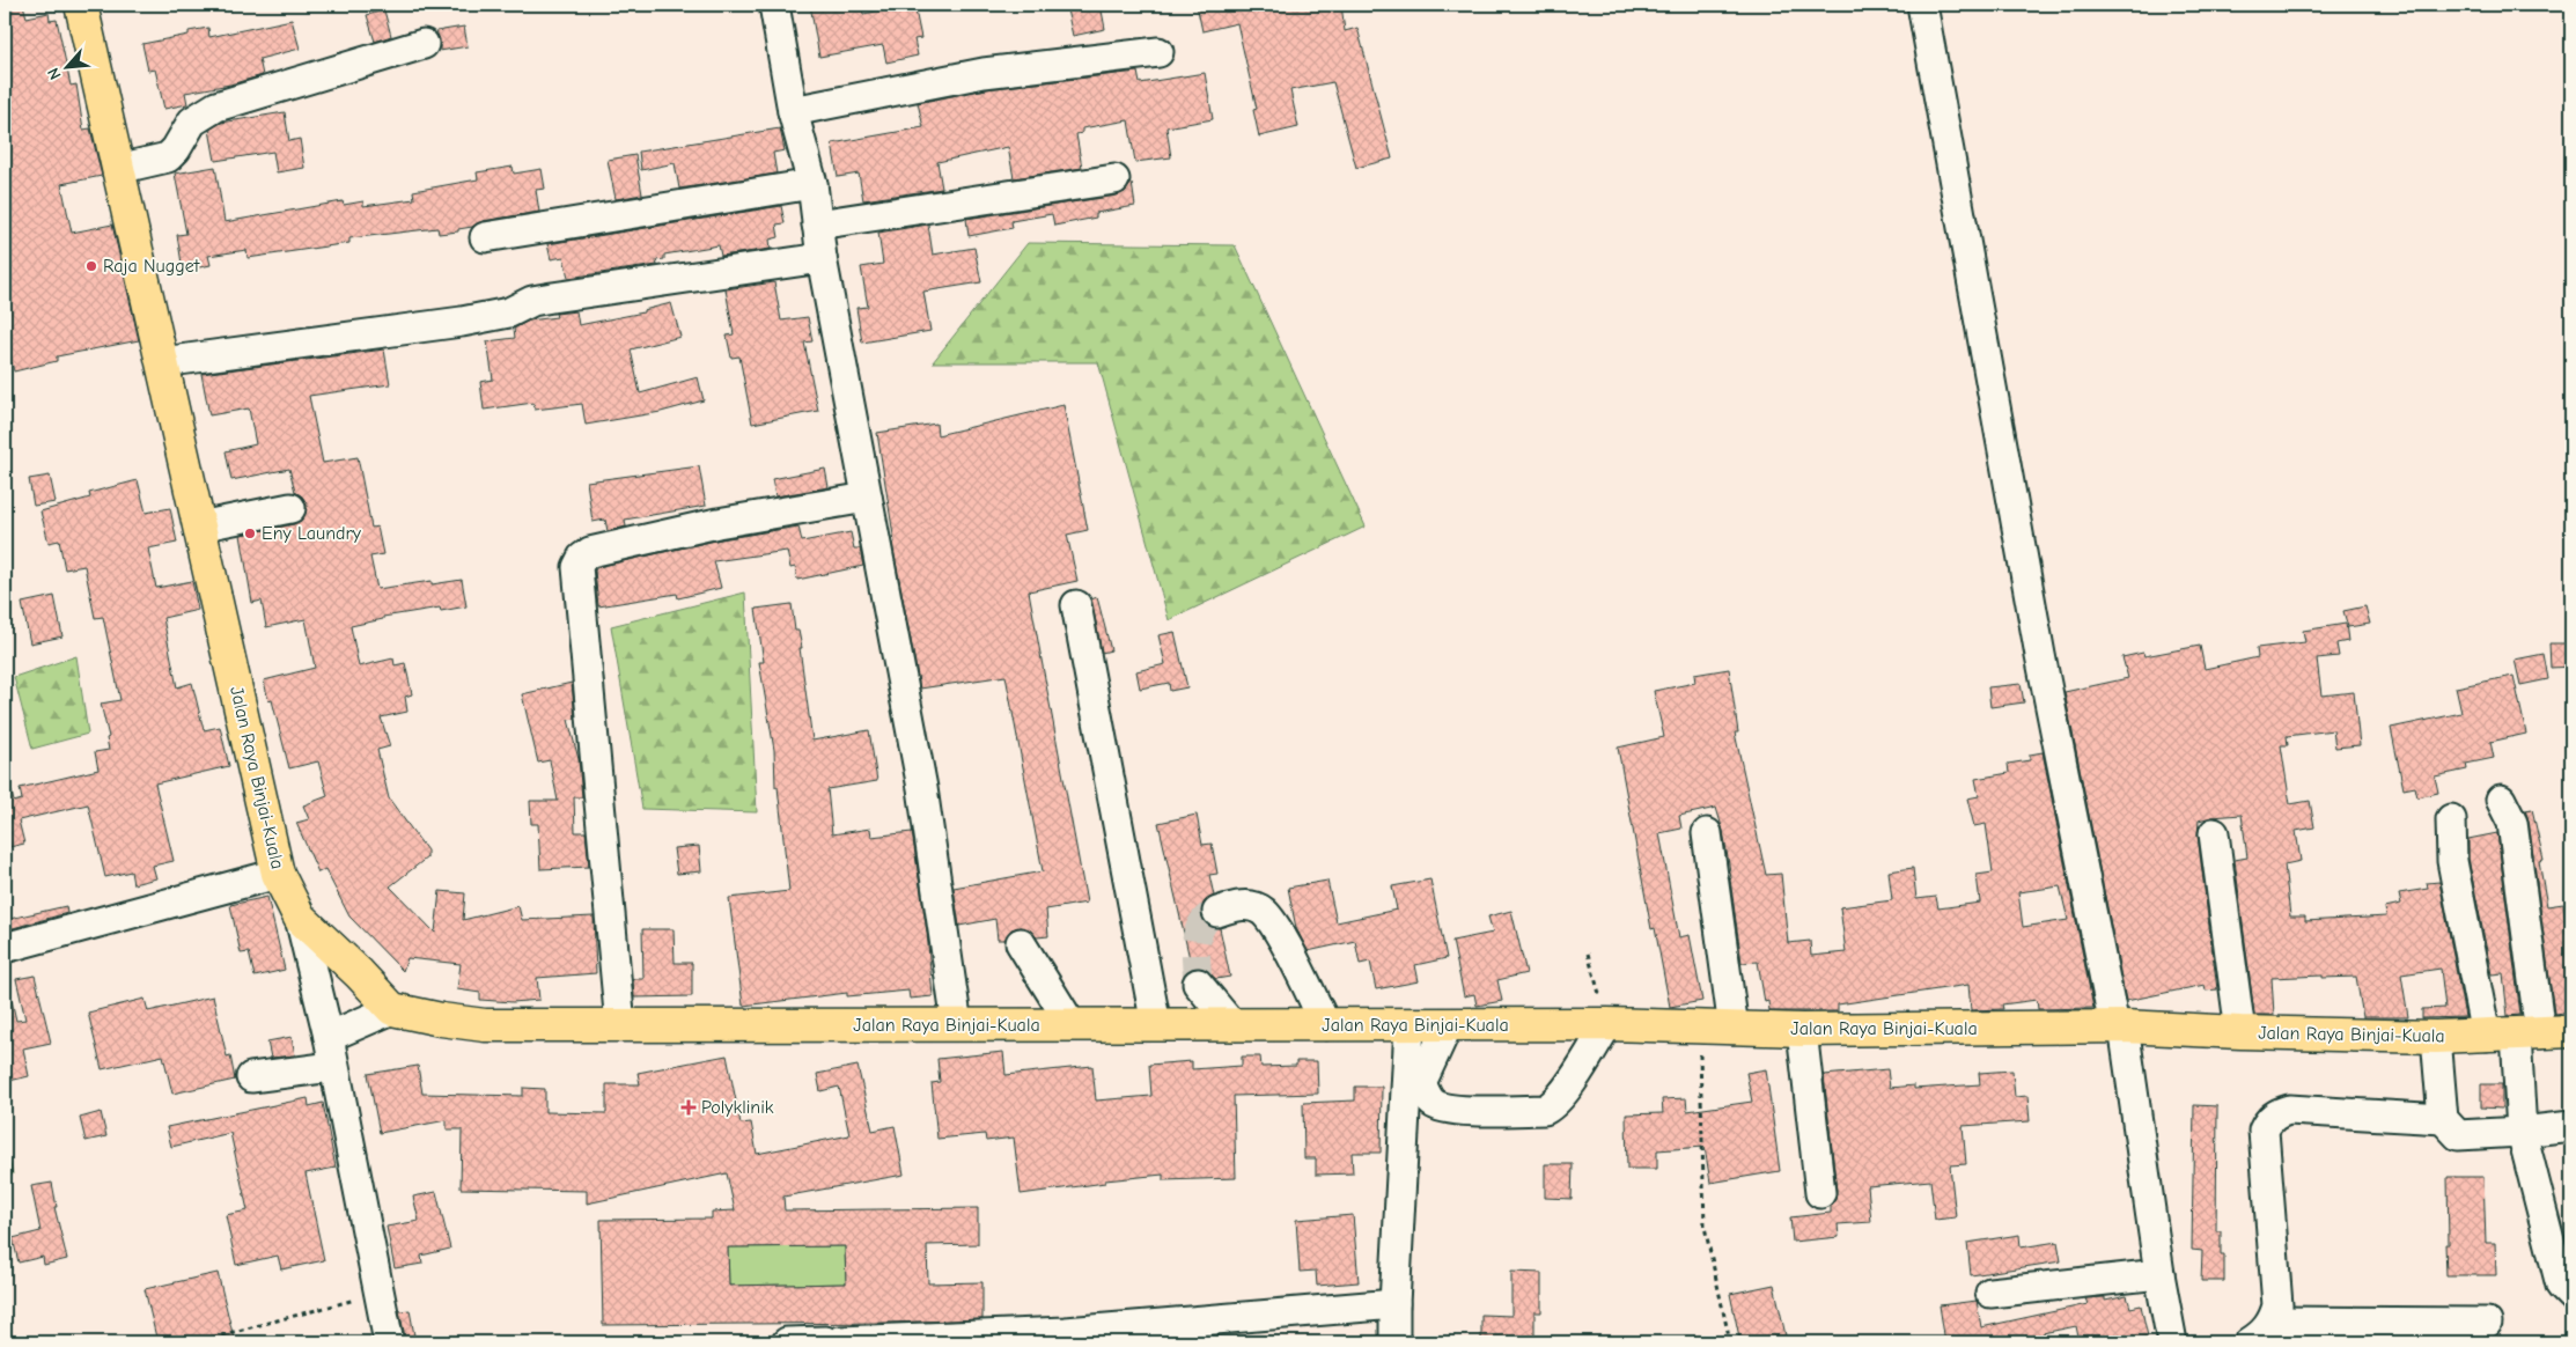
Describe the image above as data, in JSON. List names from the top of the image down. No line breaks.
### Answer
{"streets":{"main road":["Jalan Raya Binjai-Kuala"]},"places":{"other":["Raja Nugget","Eny Laundry"],"health":["Polyklinik"]},"north":"bottom left"}
